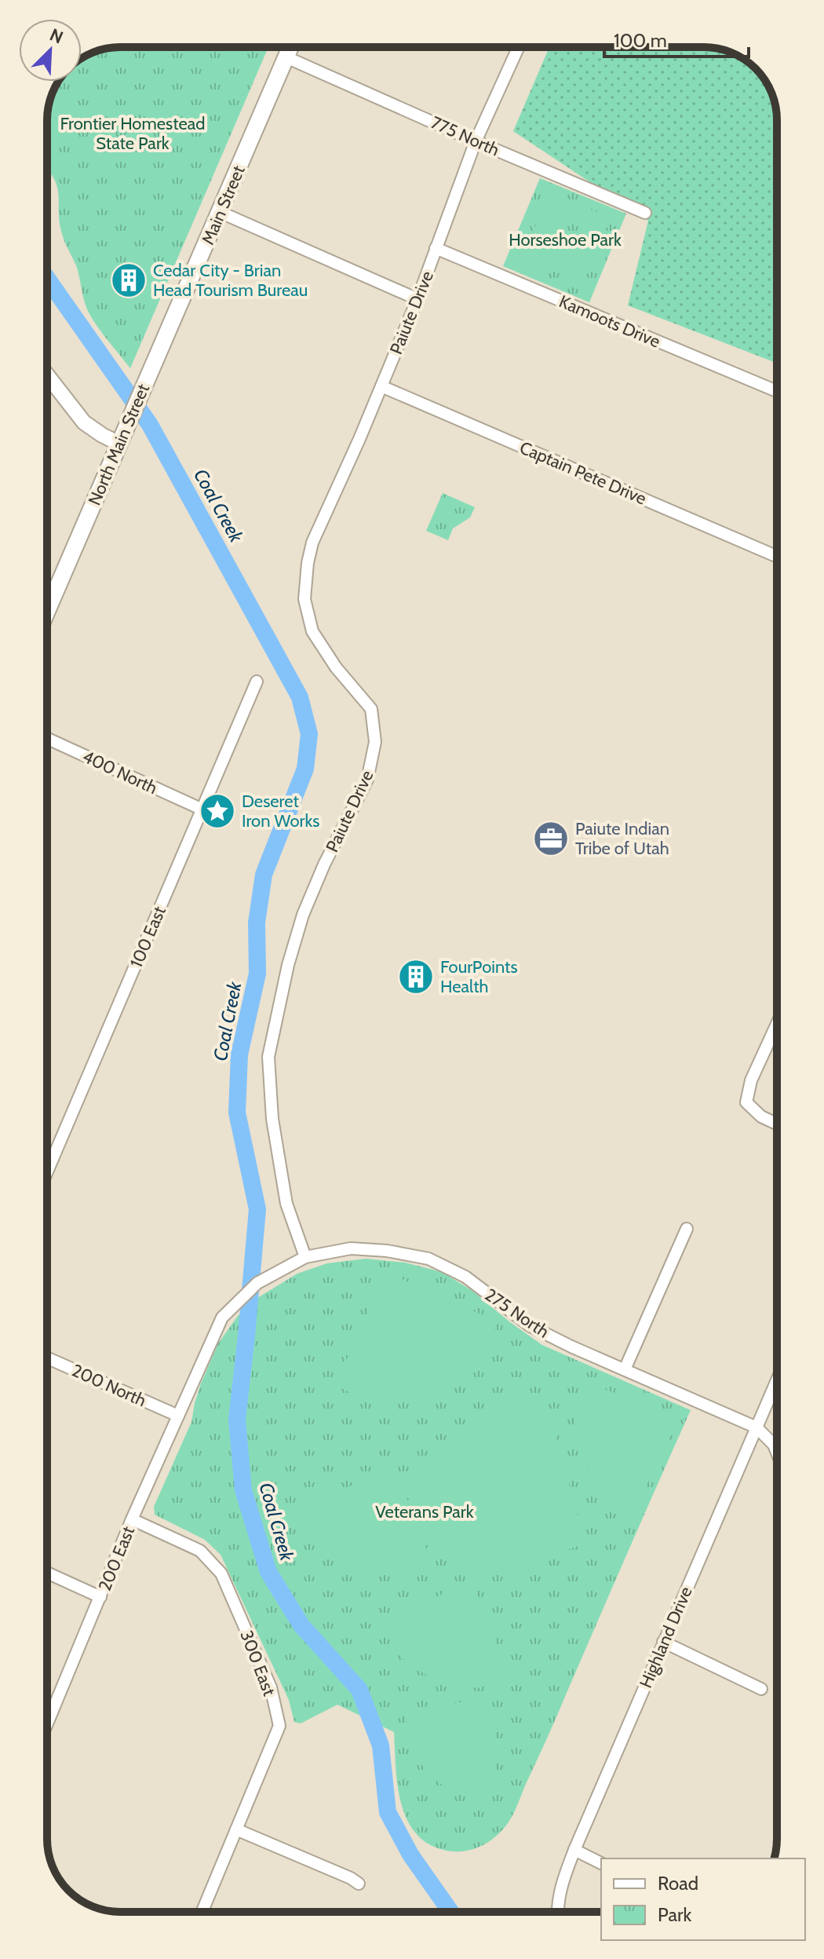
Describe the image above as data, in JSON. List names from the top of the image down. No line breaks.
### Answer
{"streets":{"main road":["Main Street","North Main Street"],"street":["775 North","Paiute Drive","Kamoots Drive","Captain Pete Drive","400 North","100 East","275 North","200 North","200 East","Highland Drive","300 East"]},"crossings":[["775 North","Main Street"],["775 North","Paiute Drive"],["Main Street","North Main Street"],["Paiute Drive","Kamoots Drive"],["Paiute Drive","Captain Pete Drive"],["Paiute Drive","275 North"],["400 North","100 East"],["275 North","200 East"],["275 North","Highland Drive"],["200 North","200 East"],["200 East","300 East"]],"water":["Coal Creek"],"parks":["Frontier Homestead State Park","Horseshoe Park","Veterans Park"],"places":{"building":["Cedar City - Brian Head Tourism Bureau","FourPoints Health"],"place":["Deseret Iron Works"],"office":["Paiute Indian Tribe of Utah"]},"legend":["Road","Park"],"scale_bar":"100 m","north":"top right"}
